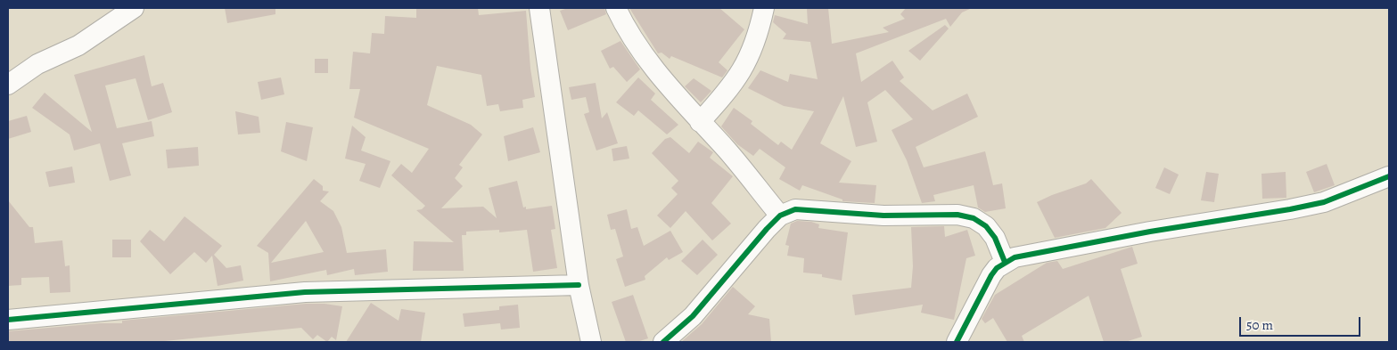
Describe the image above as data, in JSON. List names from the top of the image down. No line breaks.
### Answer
{"scale_bar":"50 m"}
